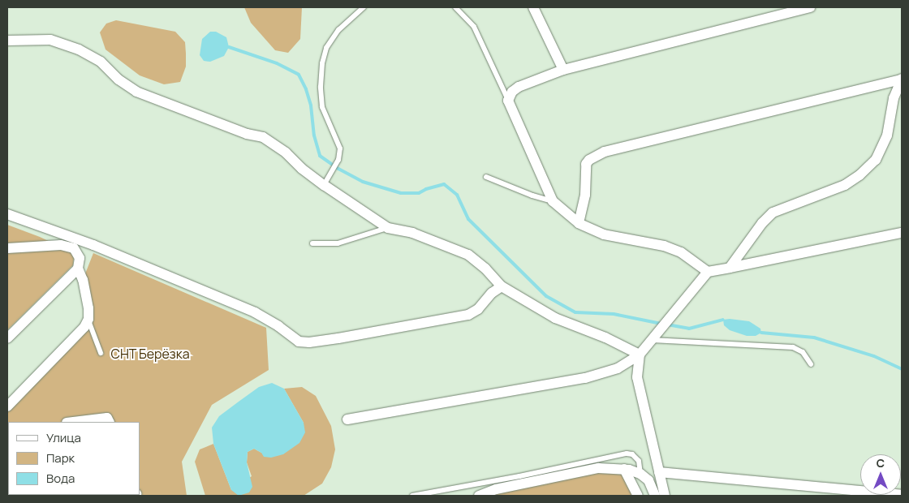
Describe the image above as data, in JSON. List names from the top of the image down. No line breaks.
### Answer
{"parks":["СНТ Берёзка"],"legend":["Улица","Парк","Вода"],"north":"top"}
